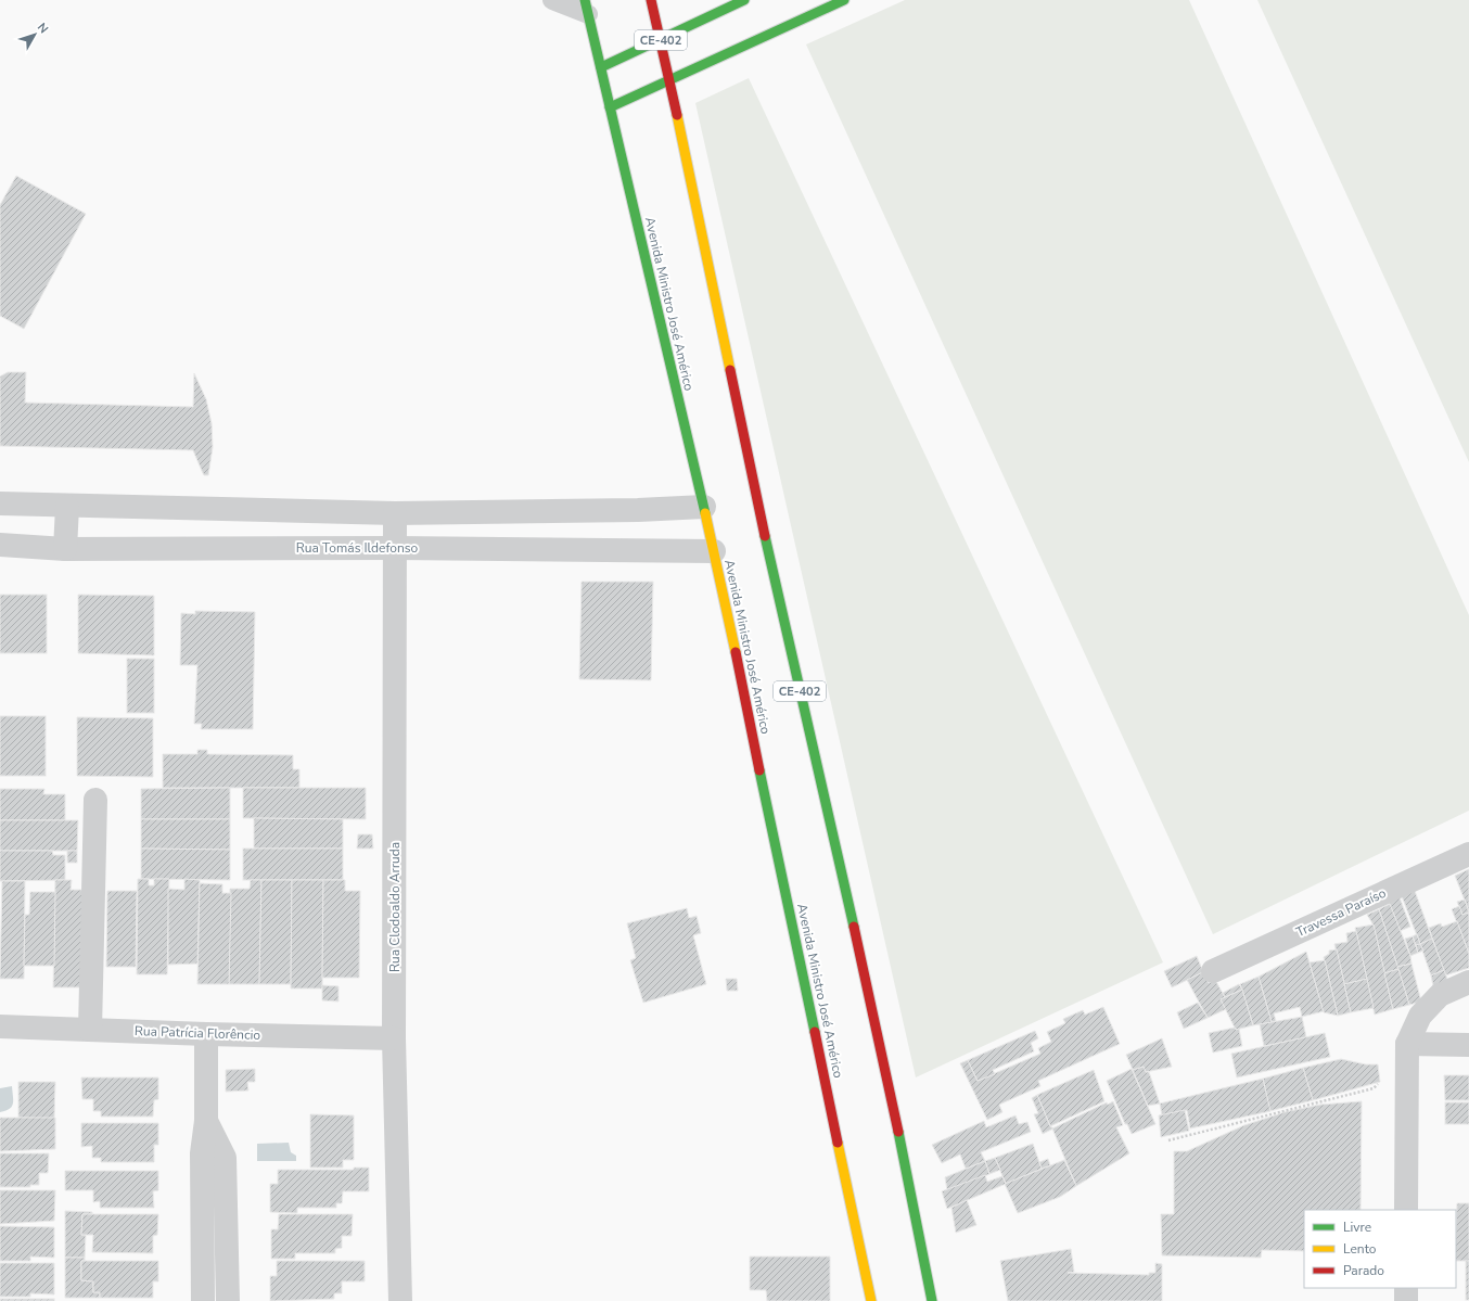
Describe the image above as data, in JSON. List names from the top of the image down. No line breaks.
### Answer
{"streets":{"main road":["CE-402","Avenida Ministro José Américo"],"street":["Rua Tomás Ildefonso","Rua Clodoaldo Arruda","Travessa Paraíso","Rua Patrícia Florêncio"]},"crossings":[["Avenida Ministro José Américo","Rua Tomás Ildefonso"],["Rua Tomás Ildefonso","Rua Clodoaldo Arruda"],["Rua Clodoaldo Arruda","Rua Patrícia Florêncio"]],"legend":["Livre","Lento","Parado"],"north":"top right"}
